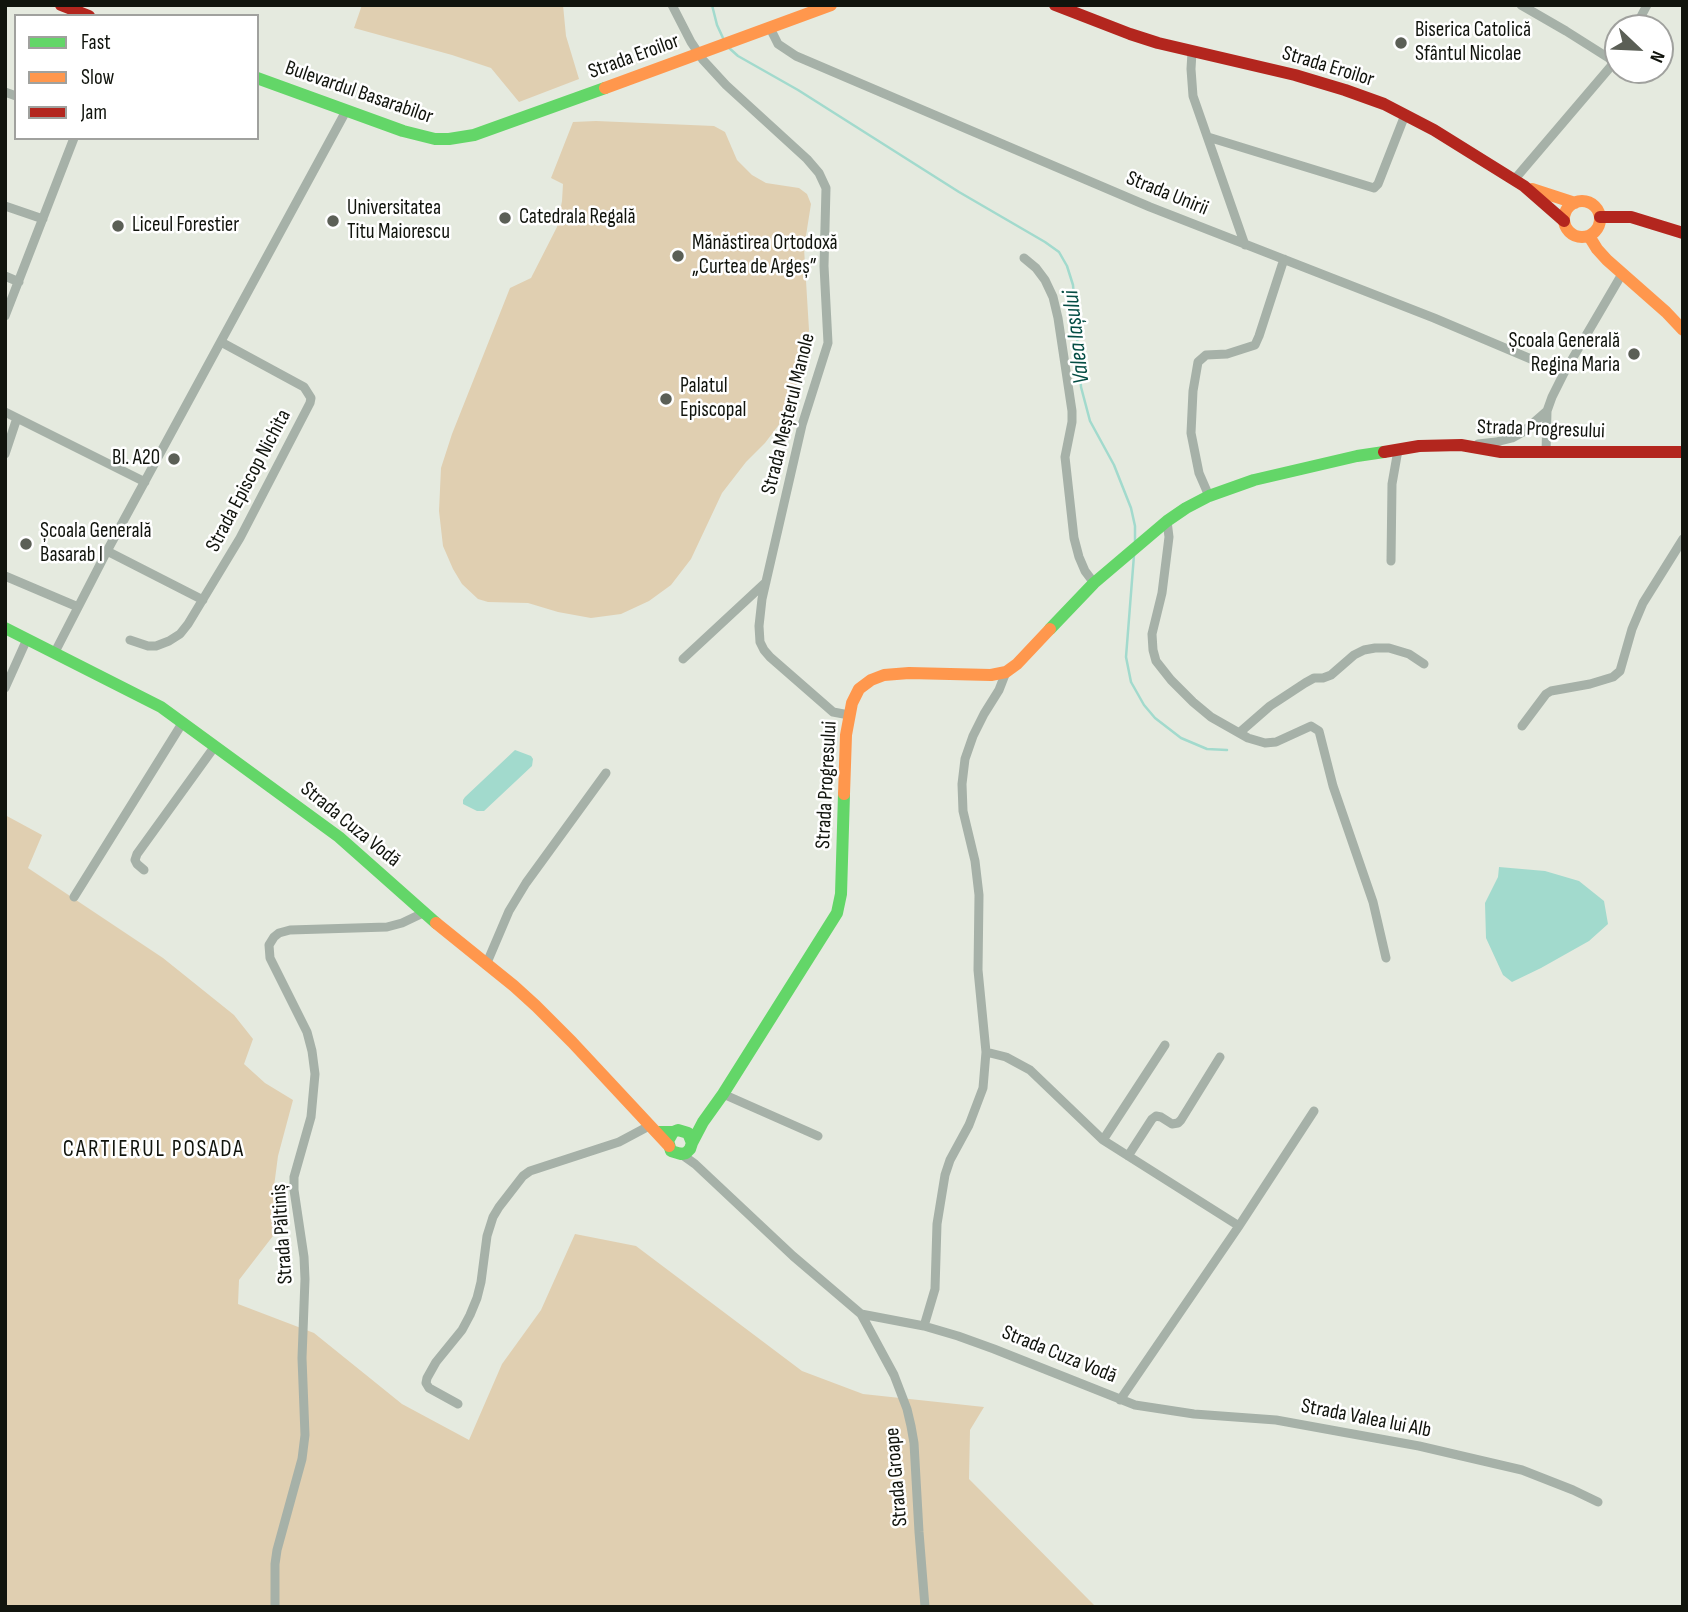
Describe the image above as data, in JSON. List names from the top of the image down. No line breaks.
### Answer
{"streets":{"street":["Strada Eroilor","Bulevardul Basarabilor","Strada Unirii","Strada Meșterul Manole","Strada Progresului","Strada Episcop Nichita","Strada Cuza Vodă","Strada Păltiniș","Strada Valea lui Alb","Strada Groape"]},"crossings":[["Strada Eroilor","Bulevardul Basarabilor"],["Strada Eroilor","Strada Unirii"],["Strada Eroilor","Strada Meșterul Manole"],["Strada Meșterul Manole","Strada Progresului"],["Strada Progresului","Strada Cuza Vodă"],["Strada Cuza Vodă","Strada Păltiniș"],["Strada Cuza Vodă","Strada Valea lui Alb"],["Strada Cuza Vodă","Strada Groape"]],"districts":["CARTIERUL POSADA"],"water":["Valea Iașului"],"places":["Biserica Catolică Sfântul Nicolae","Catedrala Regală","Universitatea Titu Maiorescu","Liceul Forestier","Mănăstirea Ortodoxă „Curtea de Argeș”","Școala Generală Regina Maria","Palatul Episcopal","Bl. A20","Școala Generală Basarab I"],"legend":["Fast","Slow","Jam"],"north":"bottom right"}
